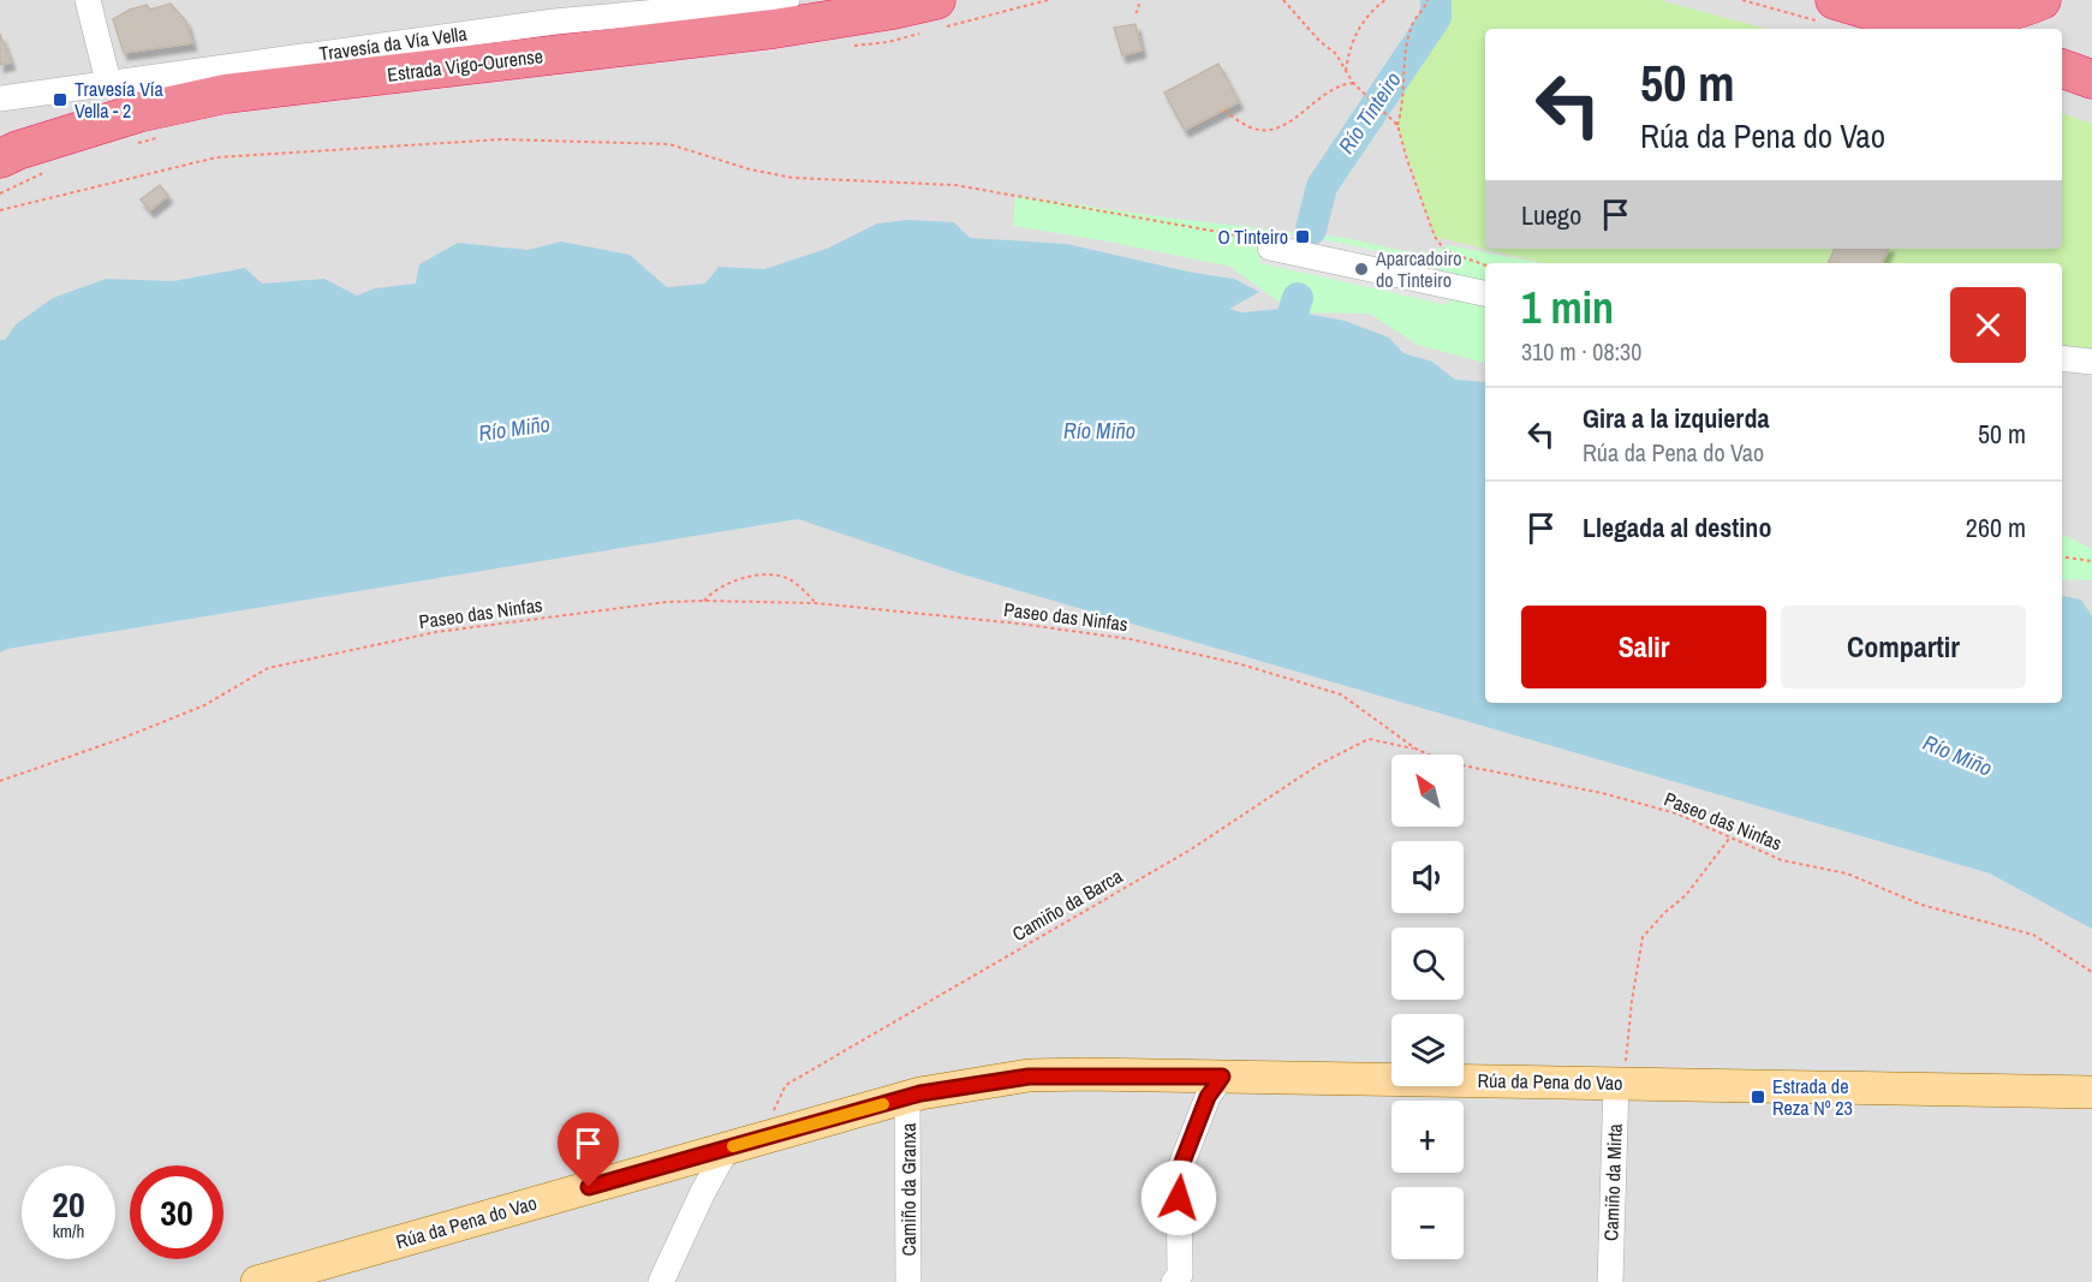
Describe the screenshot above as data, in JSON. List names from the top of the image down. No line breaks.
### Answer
{"streets":{"highway":["Estrada Vigo-Ourense"],"main road":["Rúa da Pena do Vao"],"street":["Travesía da Vía Vella","Camiño da Mirta","Camiño da Granxa"],"path":["Paseo das Ninfas","Camiño da Barca"]},"crossings":[["Paseo das Ninfas","Camiño da Barca"],["Camiño da Barca","Rúa da Pena do Vao"],["Rúa da Pena do Vao","Camiño da Mirta"],["Rúa da Pena do Vao","Camiño da Granxa"]],"water":["Río Tinteiro","Río Miño"],"places":{"transit":["Travesía Vía Vella - 2","O Tinteiro","Estrada de Reza Nº 23"],"other":["Aparcadoiro do Tinteiro"]},"north":"top left","page":{"turn":["50 m","Rúa da Pena do Vao"],"then":"Luego","heading":["1 min","310 m · 08:30"],"list":[{"name":"Gira a la izquierda","note":"Rúa da Pena do Vao","value":"50 m"},{"name":"Llegada al destino","value":"260 m"}],"buttons":["Salir","Compartir"],"map_buttons":["+","−"],"speed":"20 km/h","limit":"30"}}
